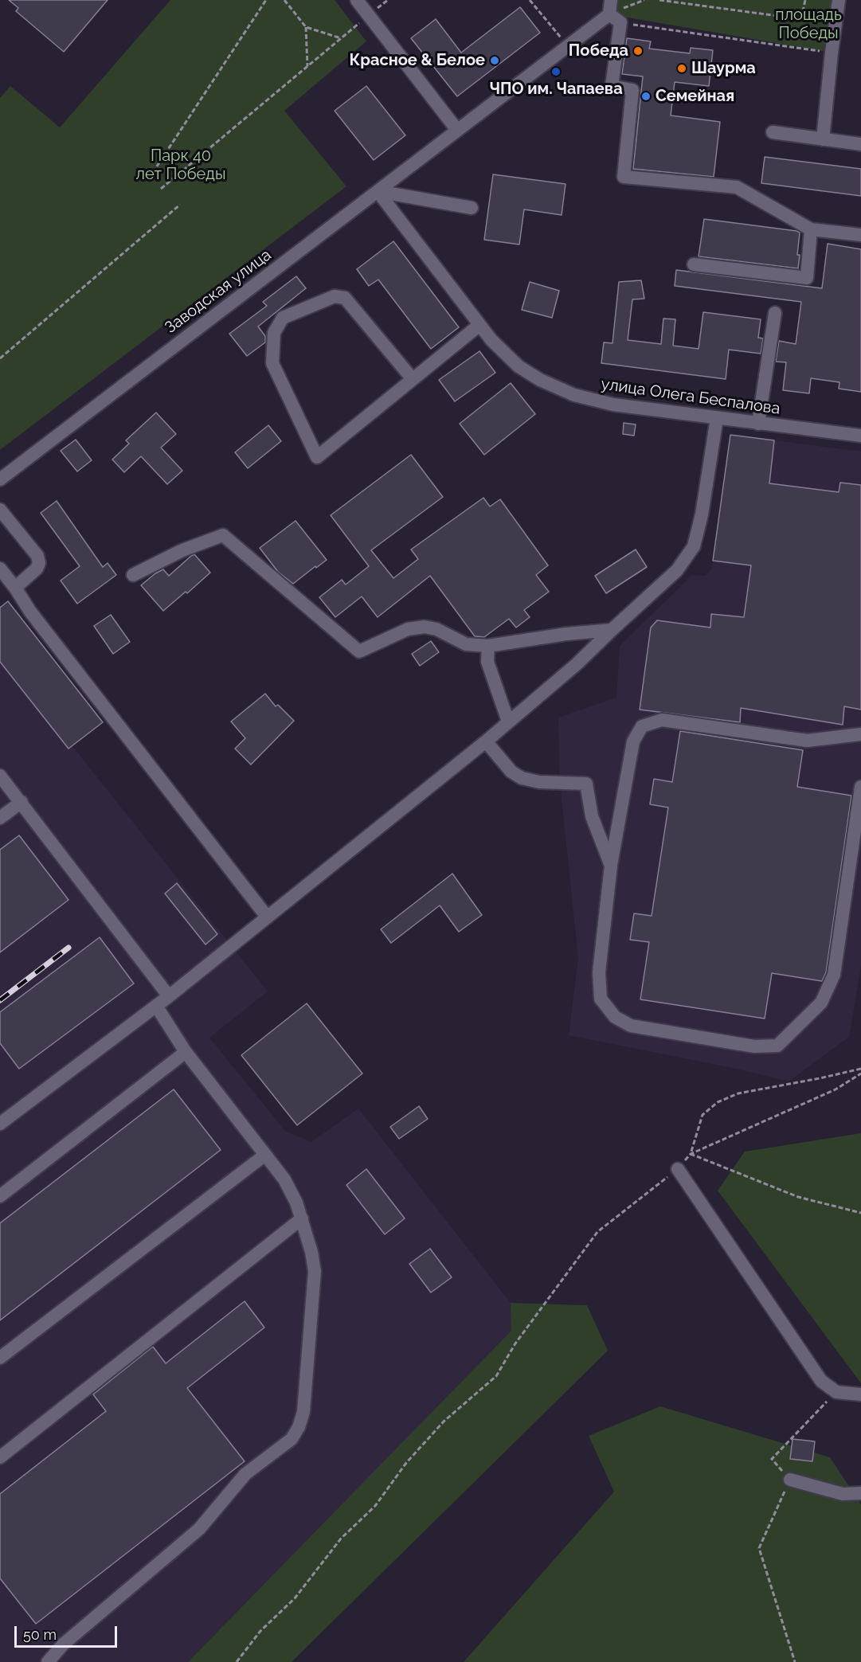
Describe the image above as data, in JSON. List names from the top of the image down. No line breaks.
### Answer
{"streets":{"street":["Заводская улица","улица Олега Беспалова"]},"crossings":[["Заводская улица","улица Олега Беспалова"]],"parks":["площадь Победы","Парк 40 лет Победы"],"places":["Победа","Красное & Белое","Шаурма","ЧПО им. Чапаева","Семейная"],"scale_bar":"50 m"}
